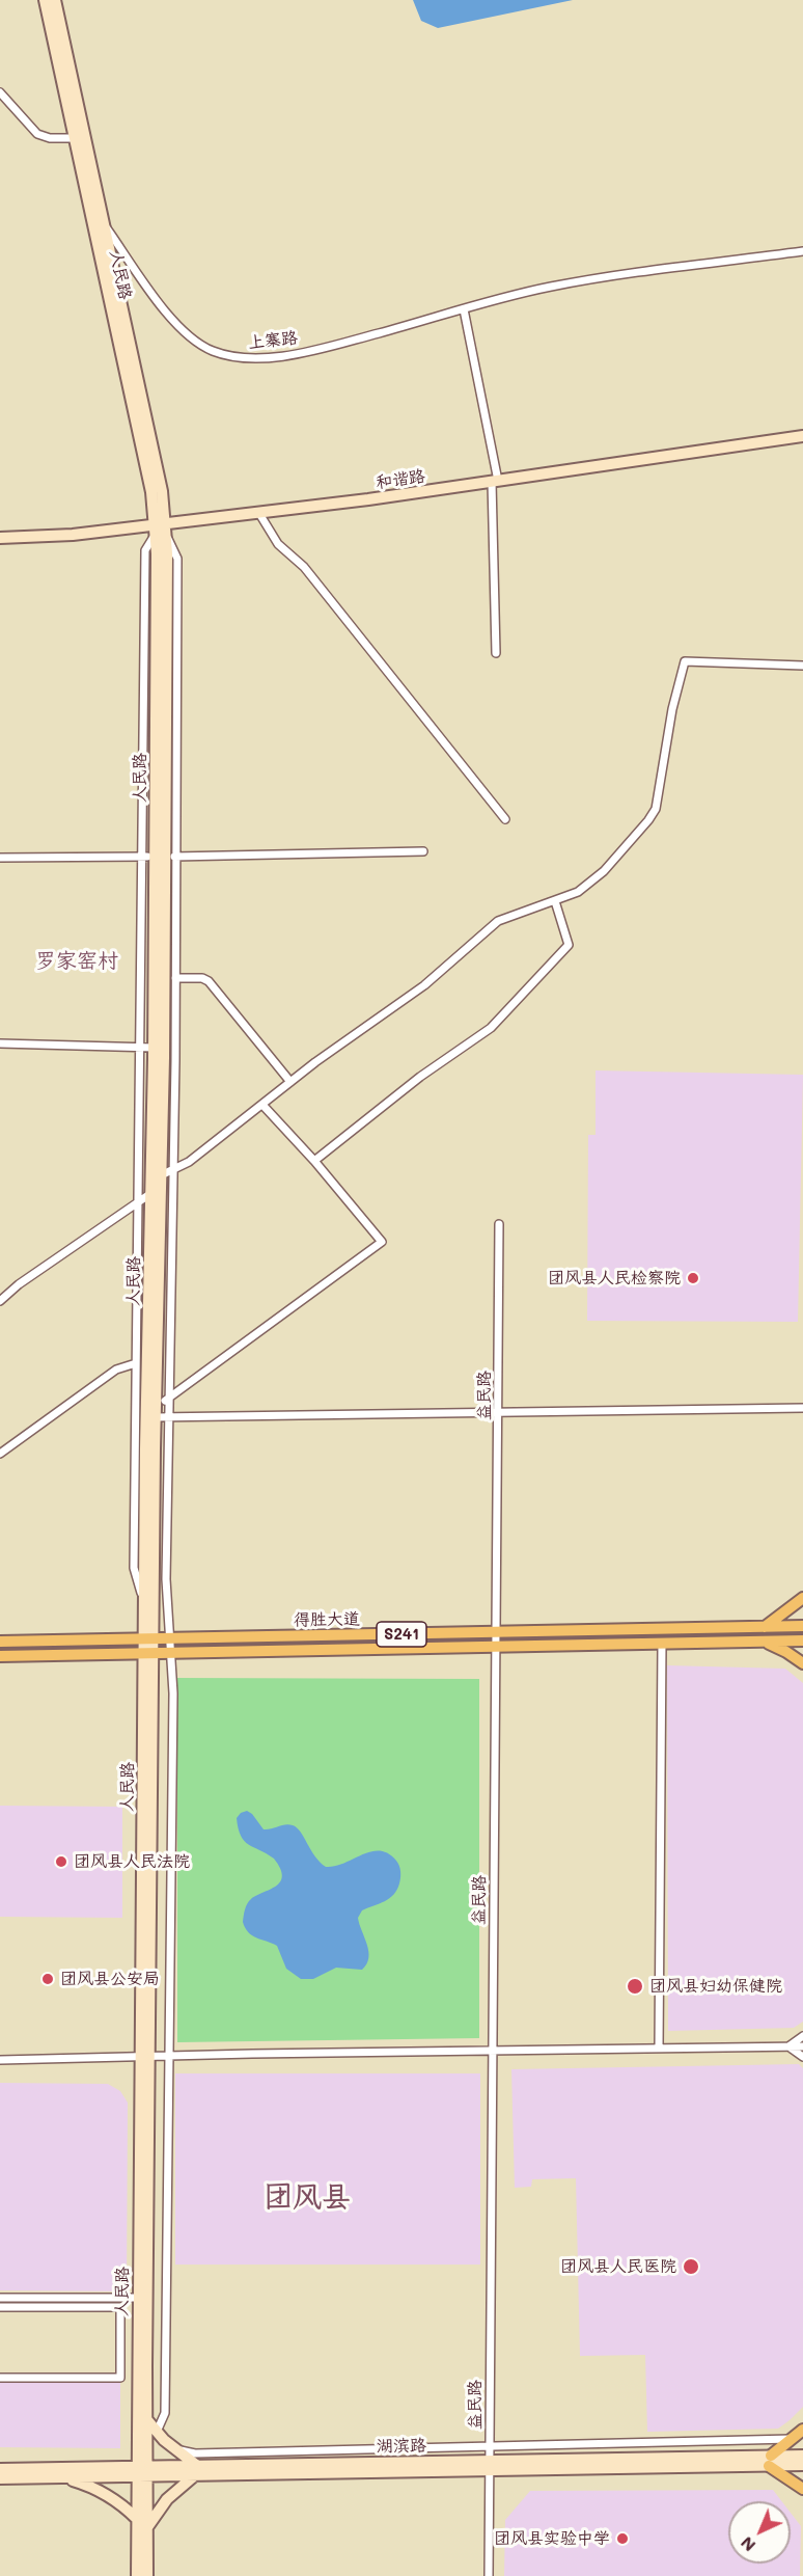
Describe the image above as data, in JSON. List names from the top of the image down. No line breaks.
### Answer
{"streets":{"main road":["得胜大道","S241"],"street":["人民路","上寨路","和谐路","益民路","湖滨路"]},"crossings":[["人民路","上寨路"],["人民路","和谐路"],["人民路","得胜大道"],["人民路","湖滨路"],["益民路","得胜大道"],["益民路","湖滨路"]],"districts":["罗家窑村","团风县"],"places":["团风县人民检察院","团风县人民法院","团风县公安局","团风县妇幼保健院","团风县人民医院","团风县实验中学"],"north":"bottom left"}
